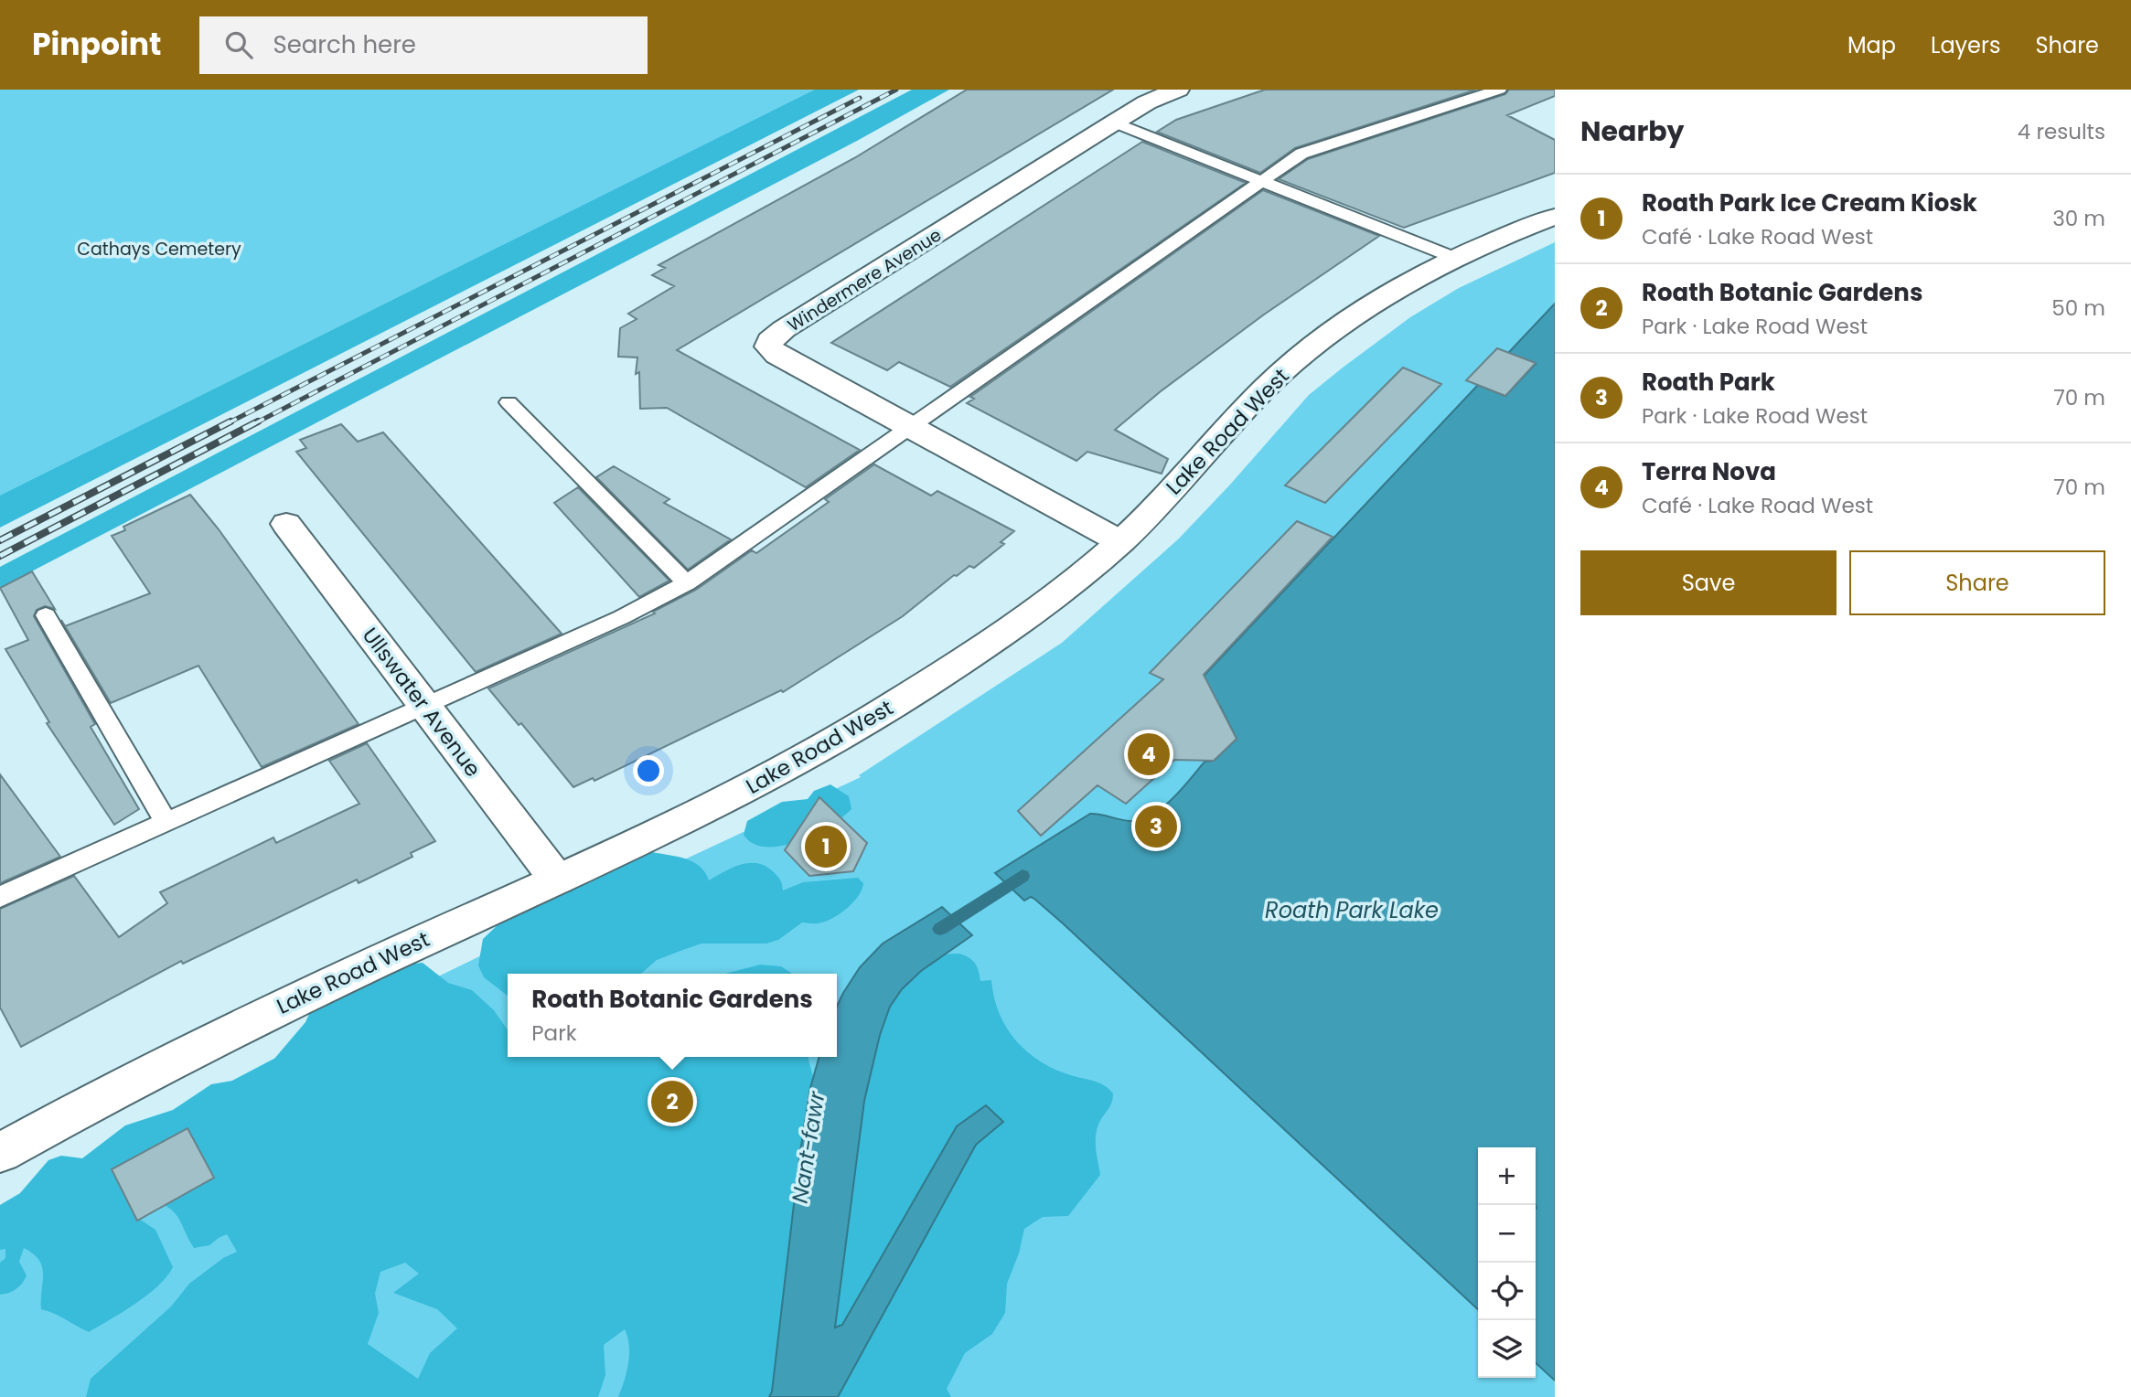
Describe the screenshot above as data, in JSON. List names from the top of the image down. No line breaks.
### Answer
{"streets":{"street":["Windermere Avenue","Lake Road West","Ullswater Avenue"]},"crossings":[["Windermere Avenue","Lake Road West"],["Lake Road West","Ullswater Avenue"]],"water":["Roath Park Lake","Nant-fawr"],"parks":["Cathays Cemetery"],"page":{"header":"Pinpoint","search":"Search here","nav":["Map","Layers","Share"],"heading":["Nearby","4 results"],"list":[{"mark":"1","name":"Roath Park Ice Cream Kiosk","note":"Café · Lake Road West","value":"30 m"},{"mark":"2","name":"Roath Botanic Gardens","note":"Park · Lake Road West","value":"50 m"},{"mark":"3","name":"Roath Park","note":"Park · Lake Road West","value":"70 m"},{"mark":"4","name":"Terra Nova","note":"Café · Lake Road West","value":"70 m"}],"buttons":["Save","Share"],"pins":["4","3","1","2"],"popup":["Roath Botanic Gardens","Park"],"map_buttons":["+","−"]}}
